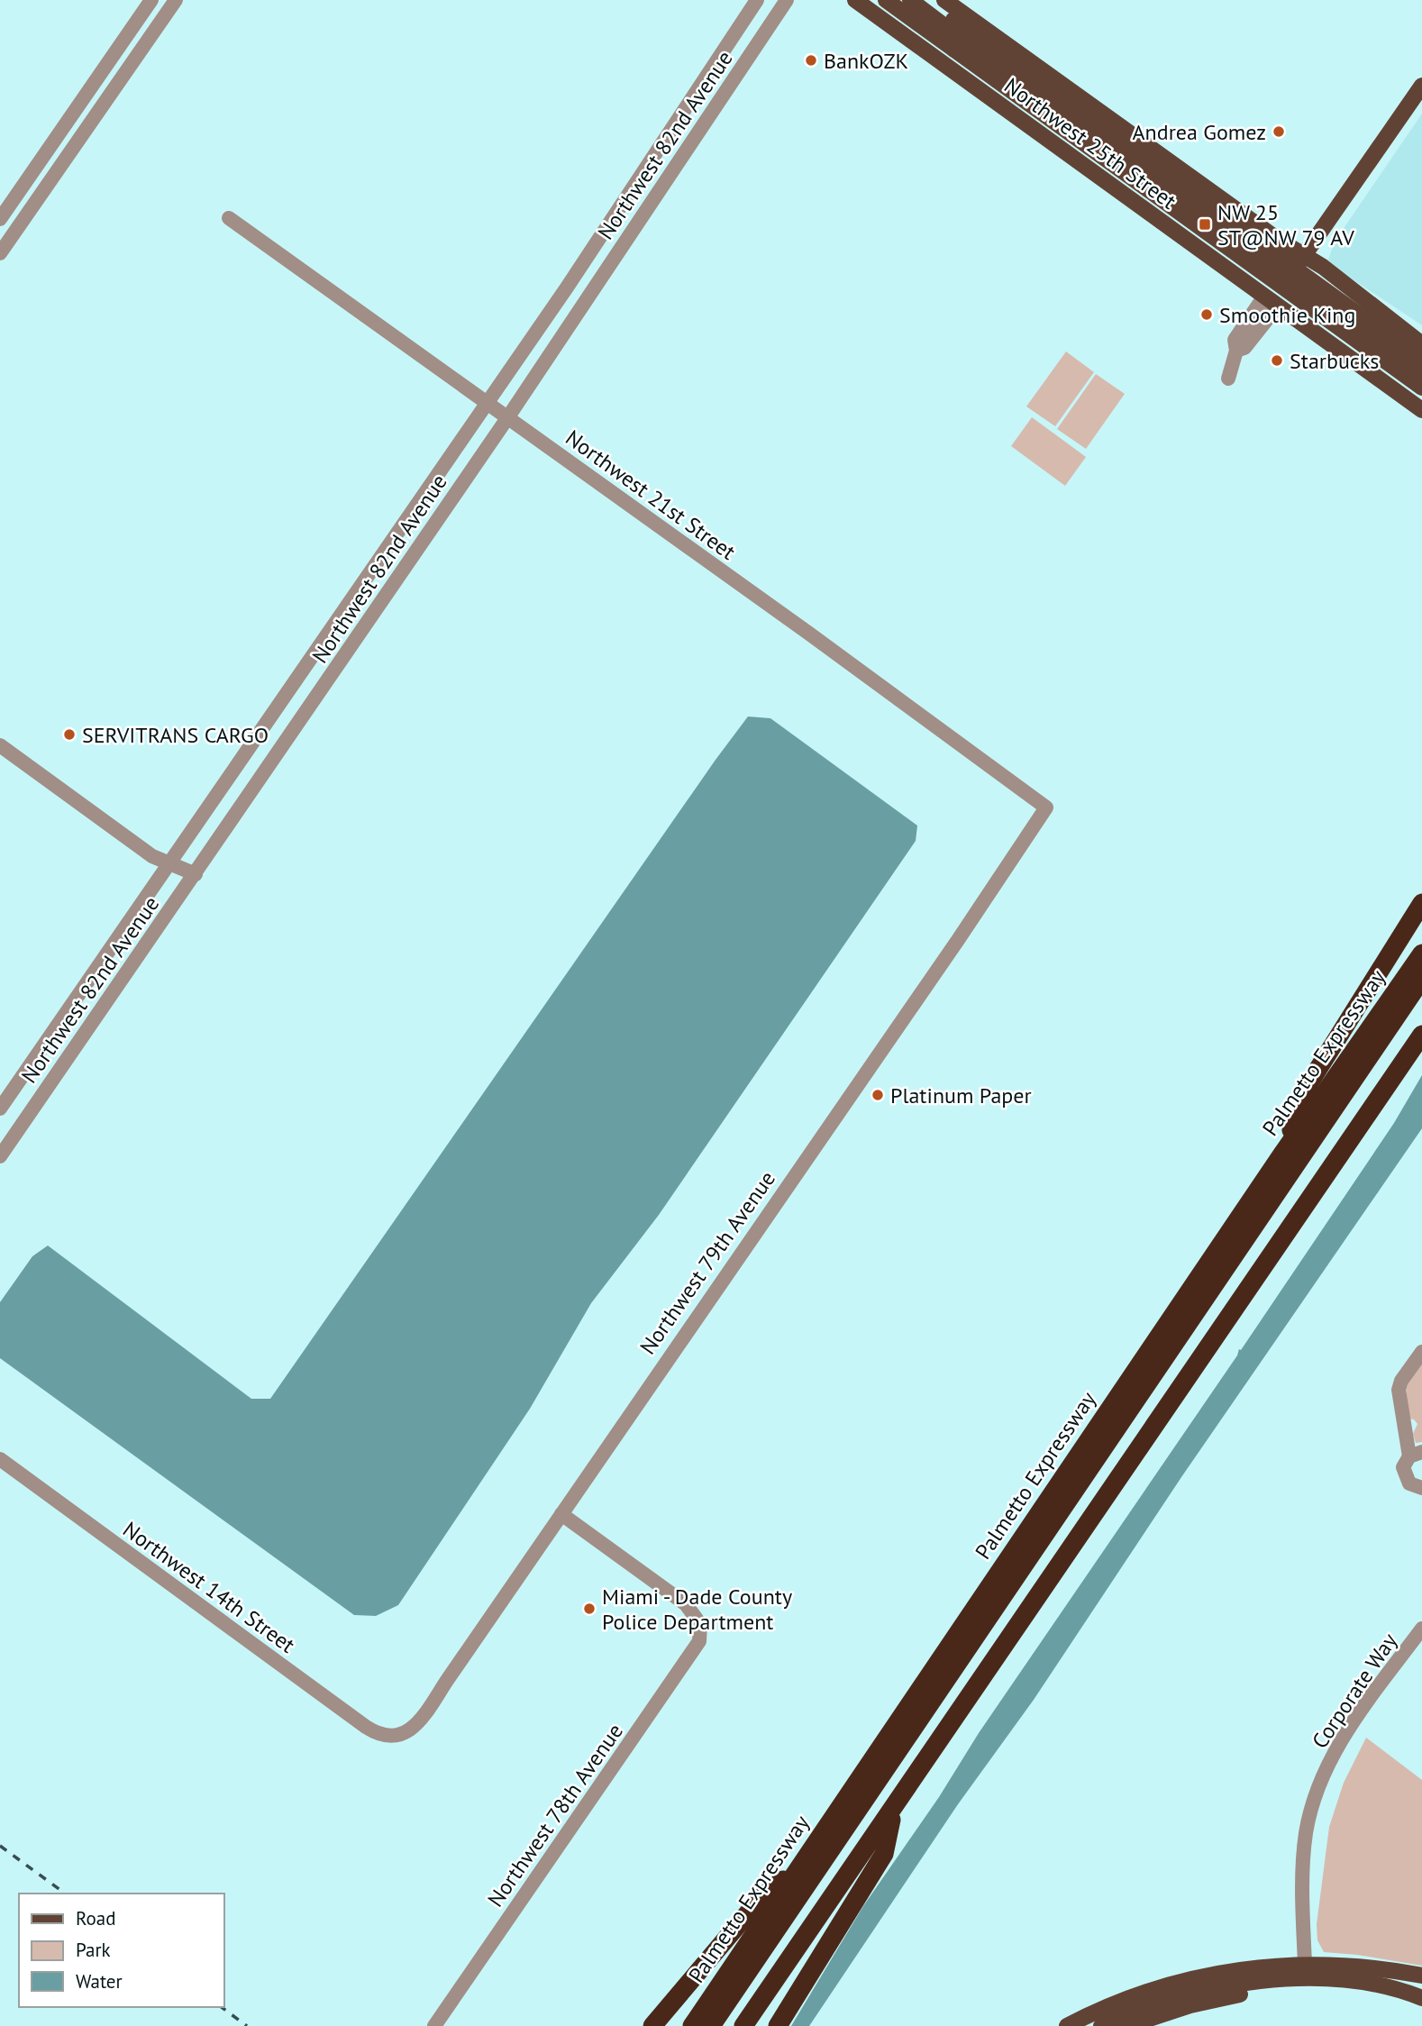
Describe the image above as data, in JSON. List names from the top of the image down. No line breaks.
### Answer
{"streets":{"highway":["Palmetto Expressway"],"main road":["Northwest 25th Street"],"street":["Northwest 82nd Avenue","Northwest 21st Street","Northwest 79th Avenue","Northwest 14th Street","Corporate Way","Northwest 78th Avenue"]},"crossings":[["Northwest 82nd Avenue","Northwest 21st Street"],["Northwest 21st Street","Northwest 79th Avenue"],["Northwest 79th Avenue","Northwest 14th Street"],["Northwest 79th Avenue","Northwest 78th Avenue"]],"places":{"other":["BankOZK","Andrea Gomez","Smoothie King","Starbucks","SERVITRANS CARGO","Platinum Paper","Miami - Dade County Police Department"],"transit":["NW 25 ST@NW 79 AV"]},"legend":["Road","Park","Water"]}
